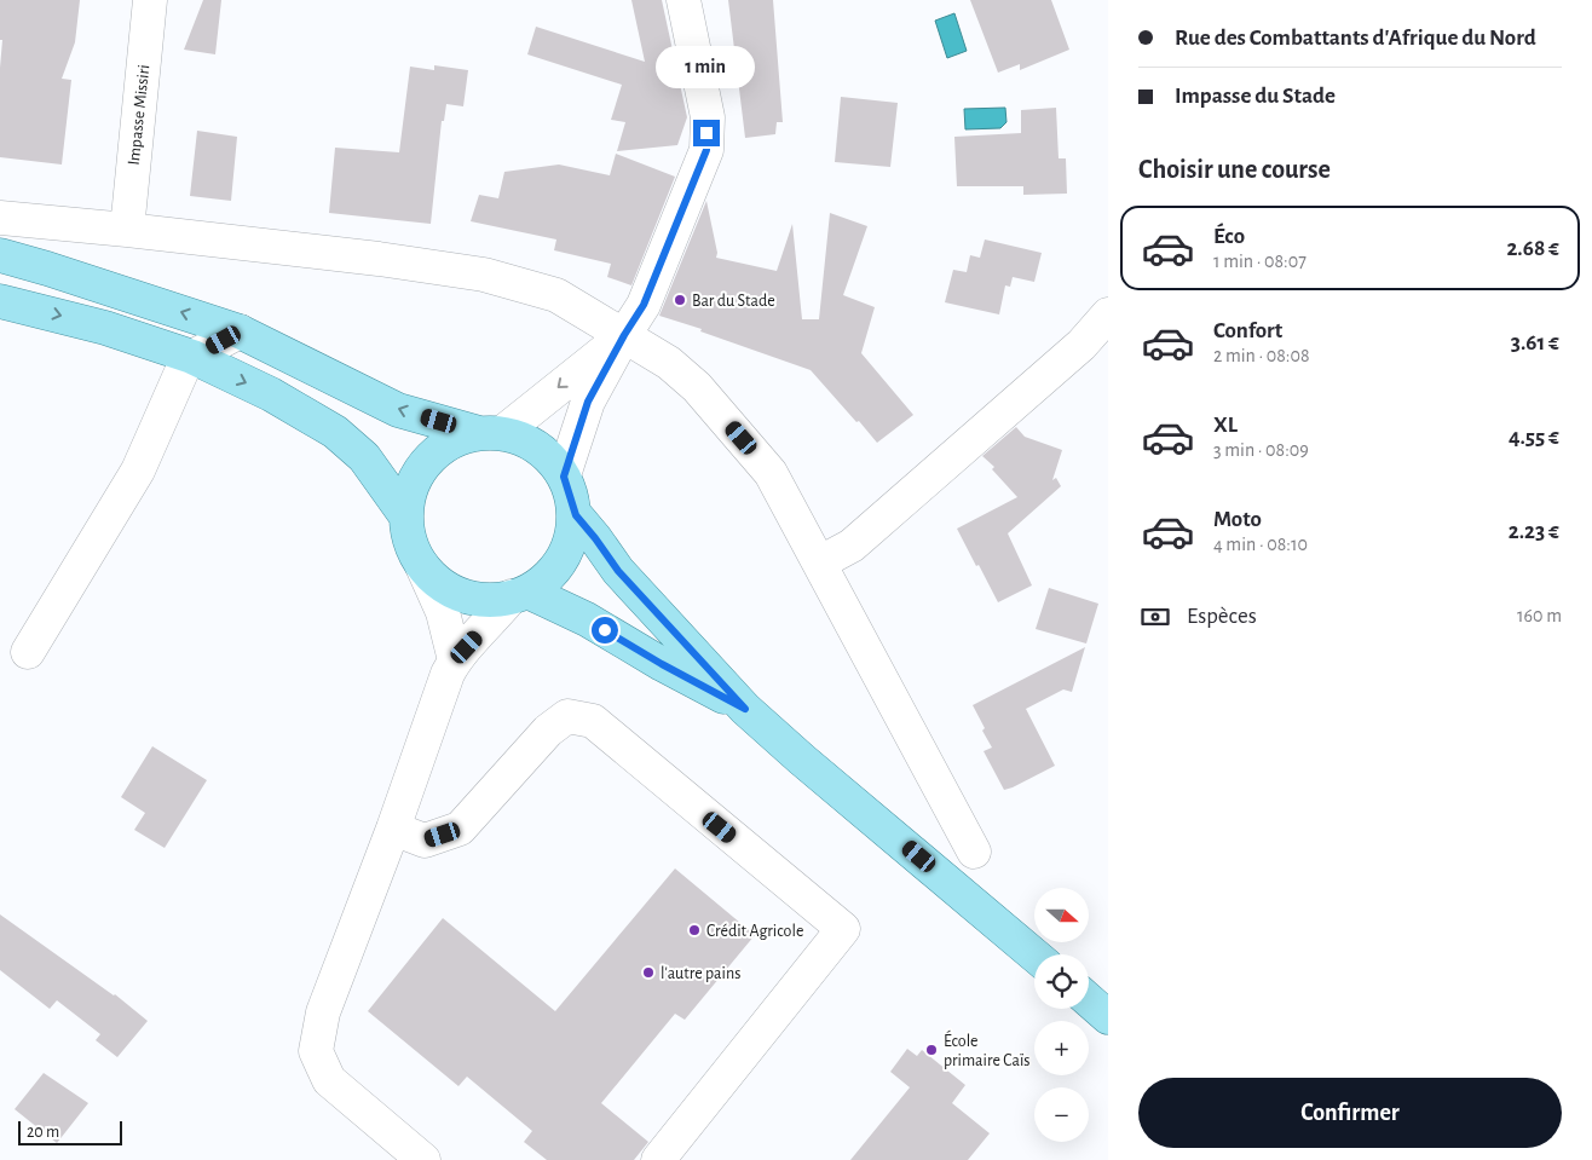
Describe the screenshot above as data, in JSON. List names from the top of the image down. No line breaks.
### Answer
{"streets":{"street":["Impasse Missiri"]},"places":["Bar du Stade","Crédit Agricole","l'autre pains","École primaire Caïs"],"scale_bar":"20 m","north":"right","page":{"banner":["Rue des Combattants d'Afrique du Nord","Impasse du Stade"],"bubble":"1 min","heading":"Choisir une course","list":[{"name":"Éco","note":"1 min · 08:07","value":"2.68 €"},{"name":"Confort","note":"2 min · 08:08","value":"3.61 €"},{"name":"XL","note":"3 min · 08:09","value":"4.55 €"},{"name":"Moto","note":"4 min · 08:10","value":"2.23 €"}],"pay":["Espèces","160 m"],"map_buttons":["+","−"],"buttons":"Confirmer","scale":"20 m"}}
